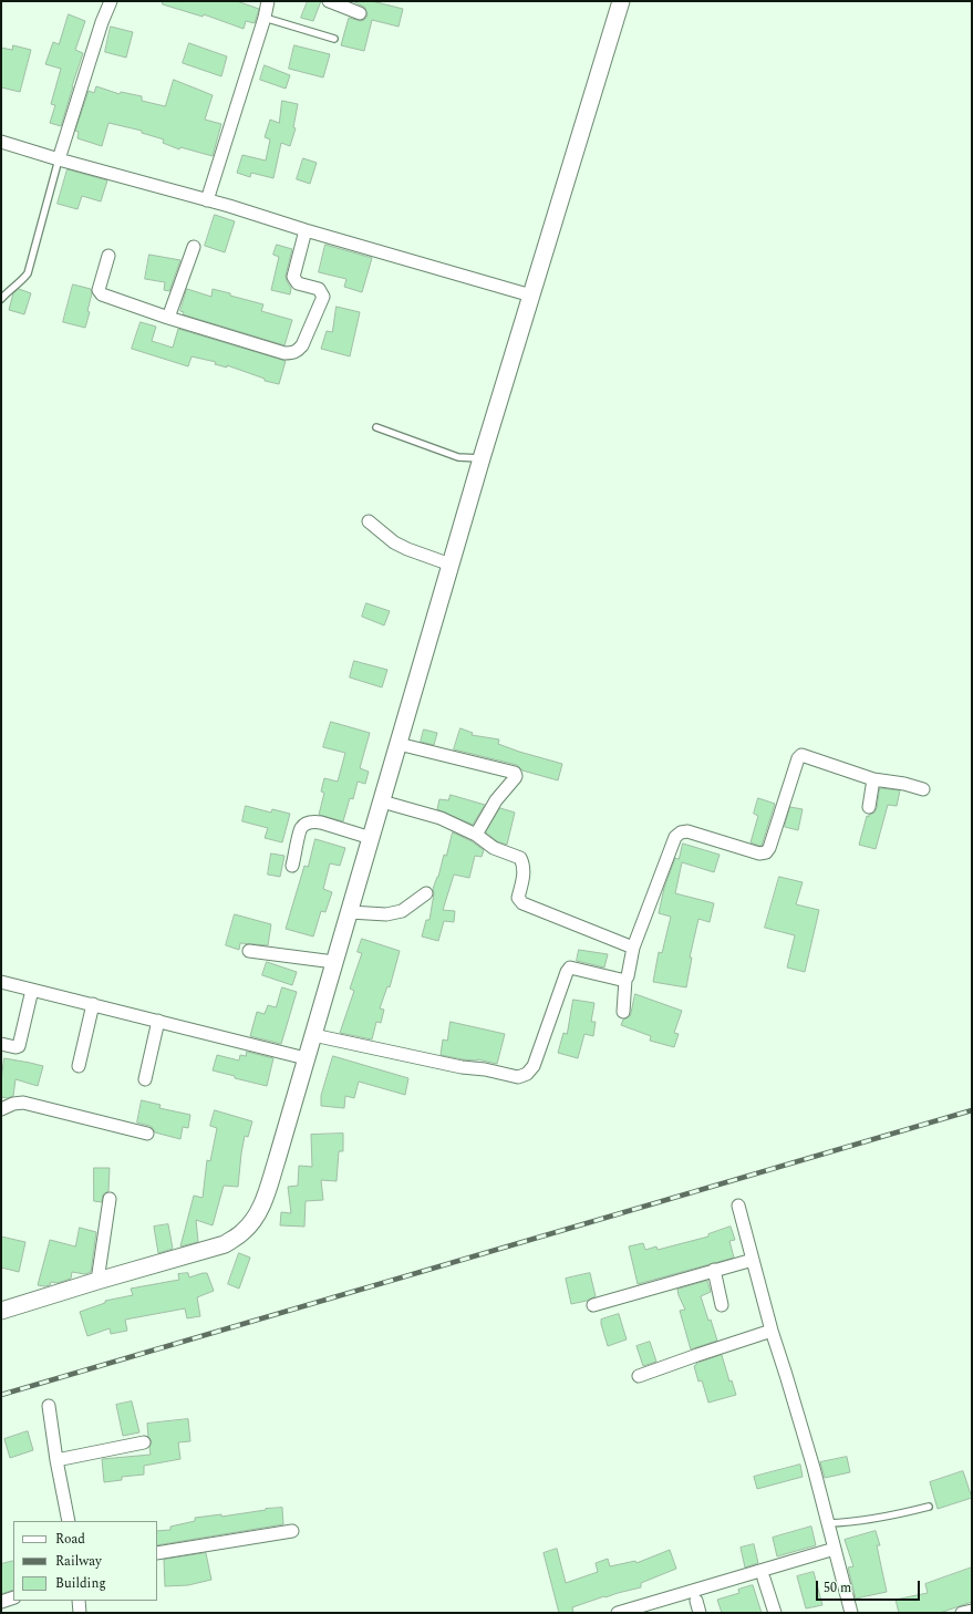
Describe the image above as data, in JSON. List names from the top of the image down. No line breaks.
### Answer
{"legend":["Road","Railway","Building"],"scale_bar":"50 m"}
